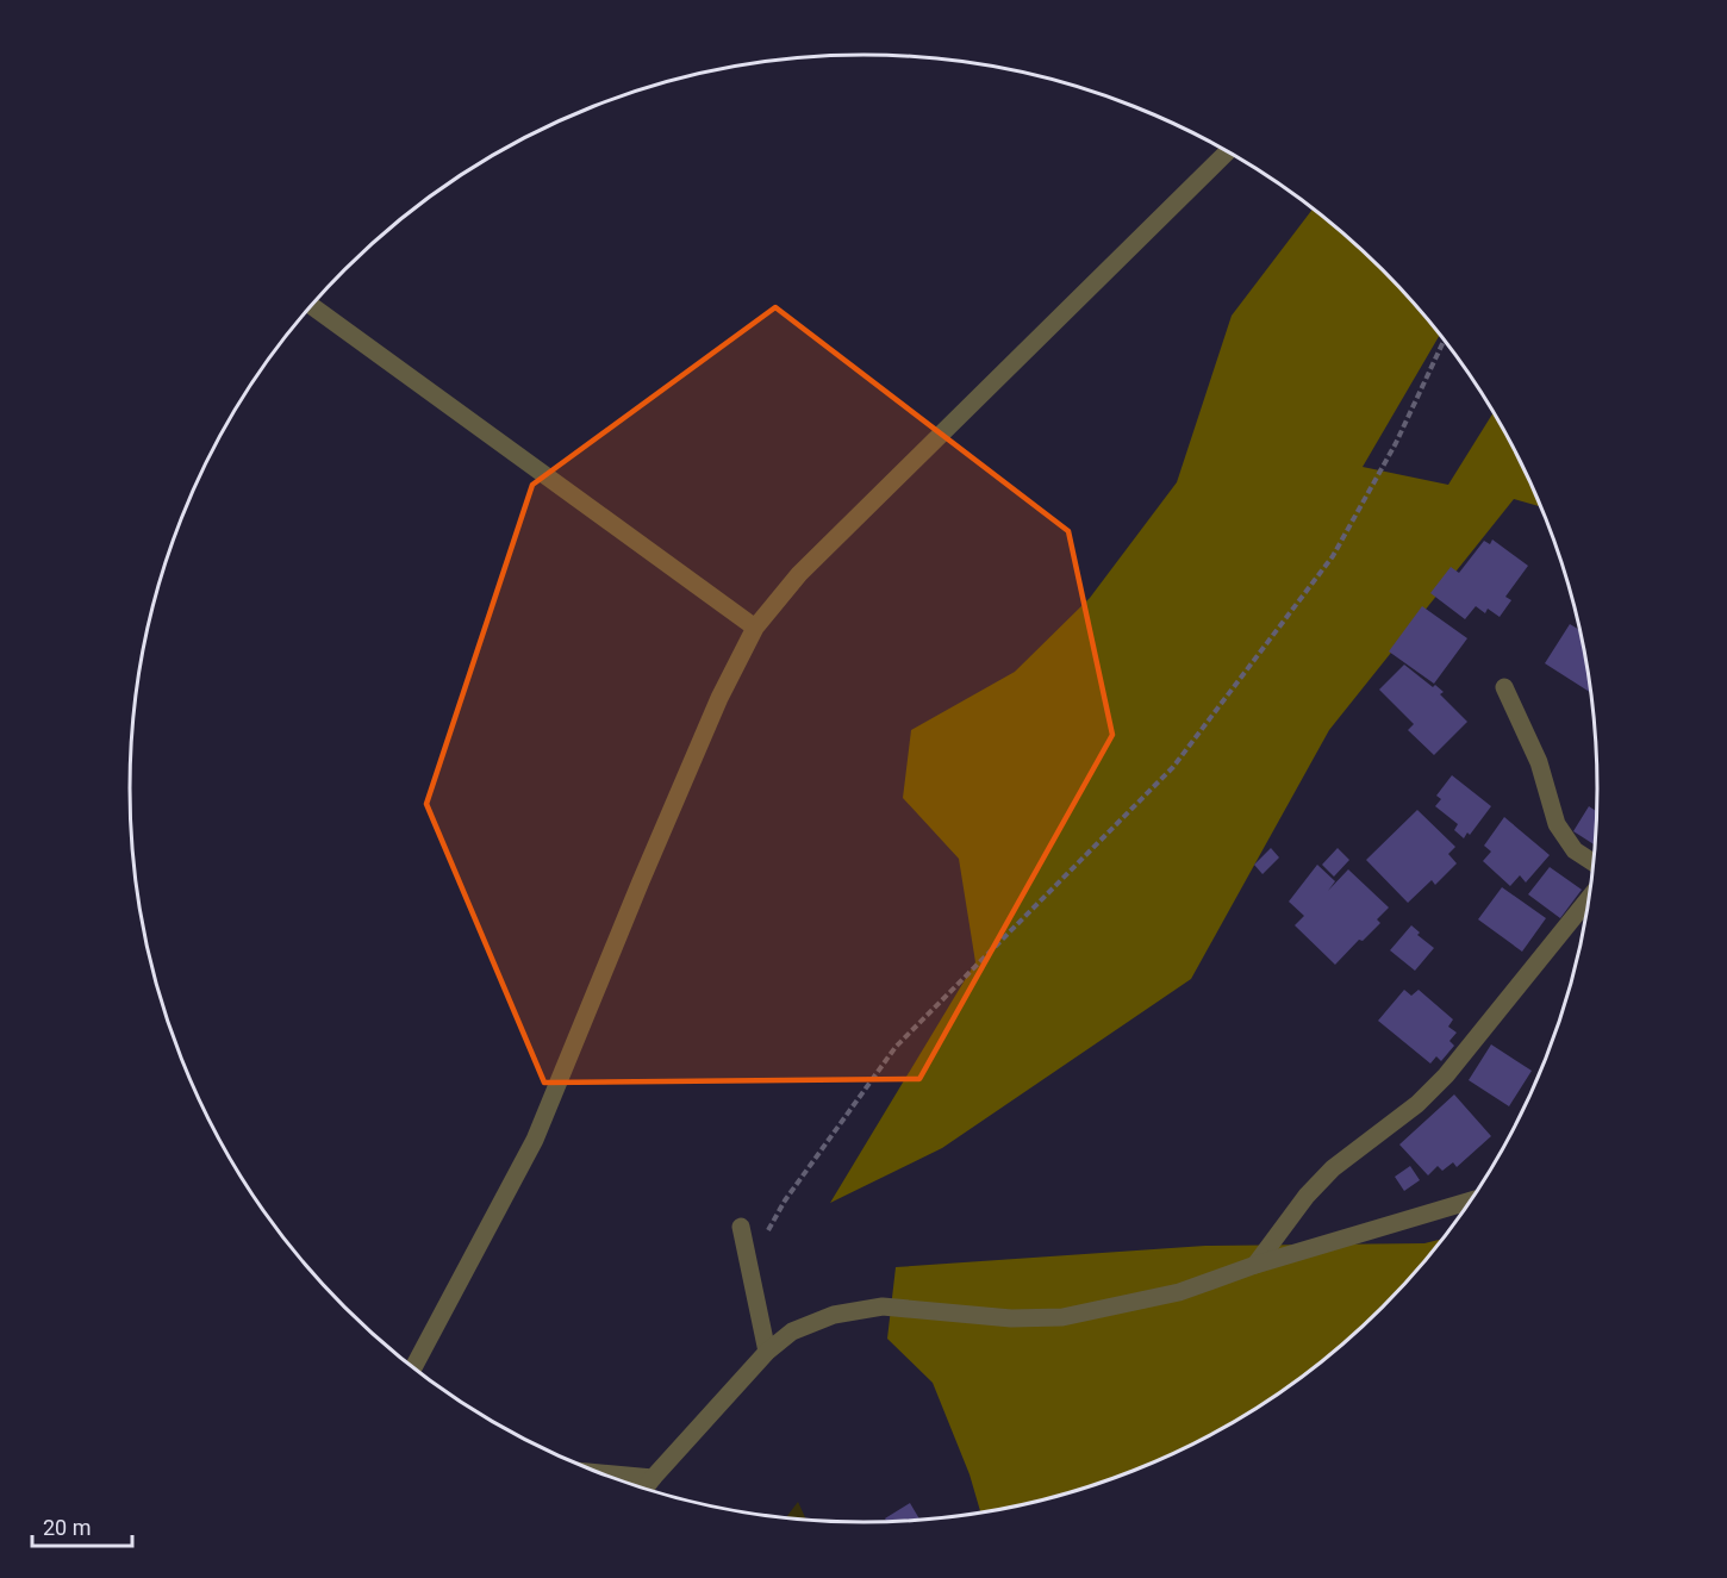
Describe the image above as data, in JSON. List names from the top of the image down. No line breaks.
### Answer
{"scale_bar":"20 m"}
